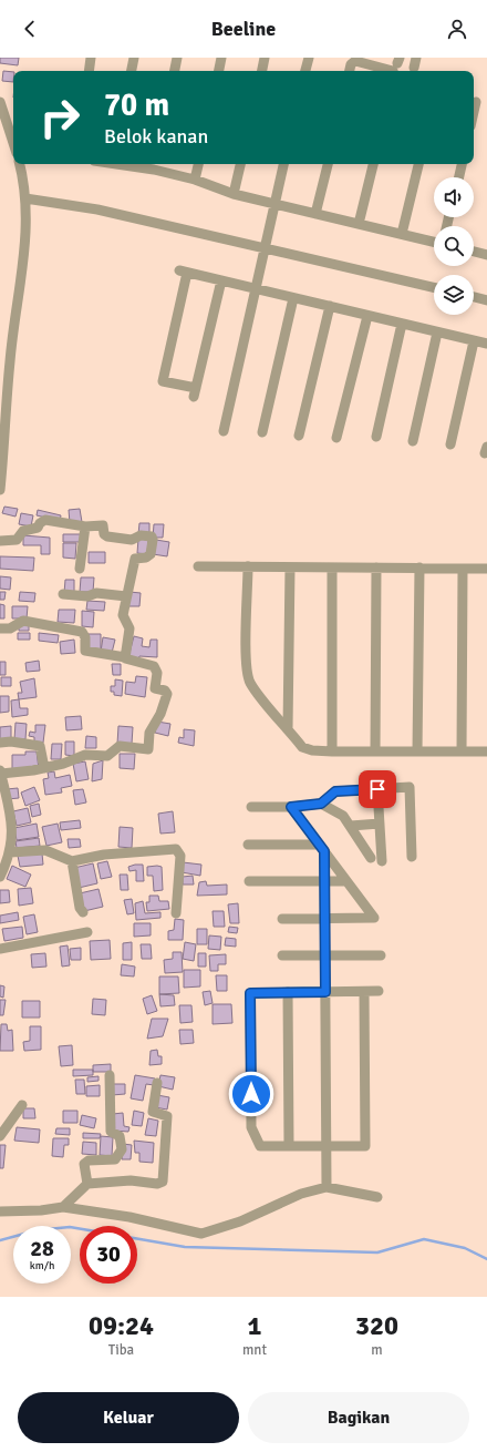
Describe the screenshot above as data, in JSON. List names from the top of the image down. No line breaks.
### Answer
{"page":{"header":"Beeline","turn":["70 m","Belok kanan"],"speed":"28 km/h","limit":"30","eta":["09:24","Tiba","1","mnt","320","m"],"buttons":["Keluar","Bagikan"]}}
